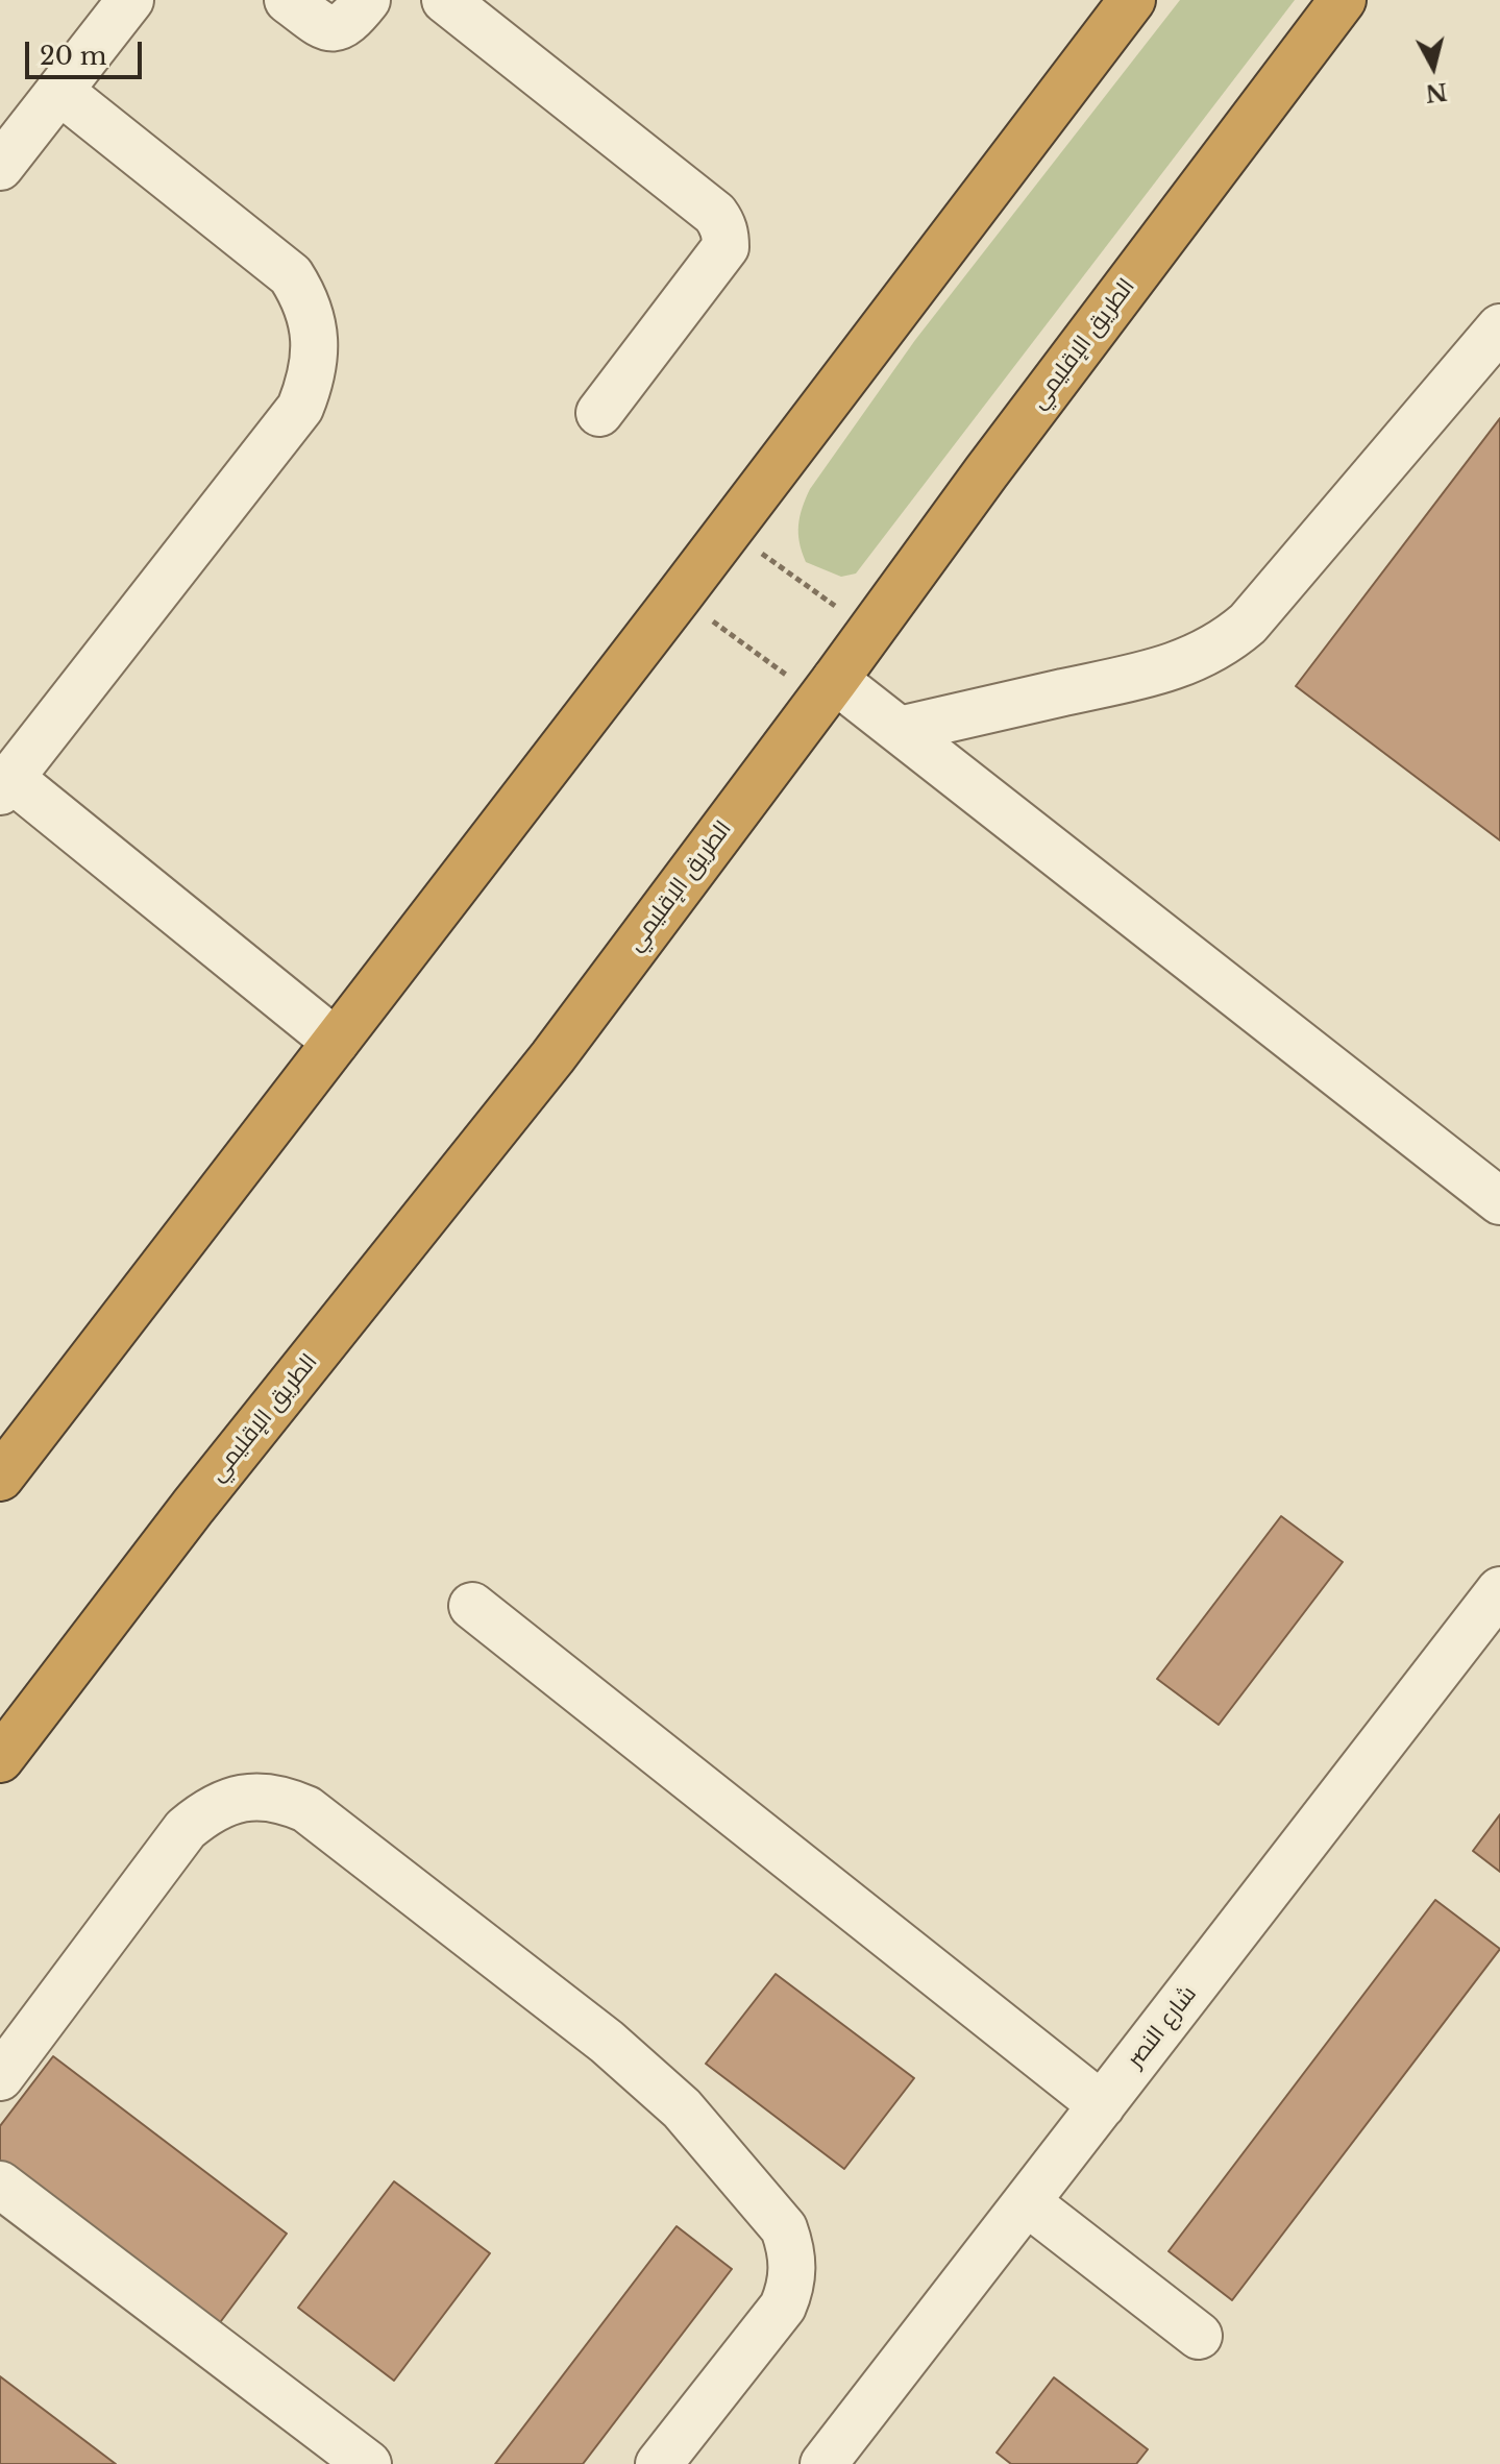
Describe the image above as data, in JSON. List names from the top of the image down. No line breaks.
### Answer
{"streets":{"highway":["الطريق الإقليمي"],"street":["شارع النصر"]},"scale_bar":"20 m","north":"bottom"}
